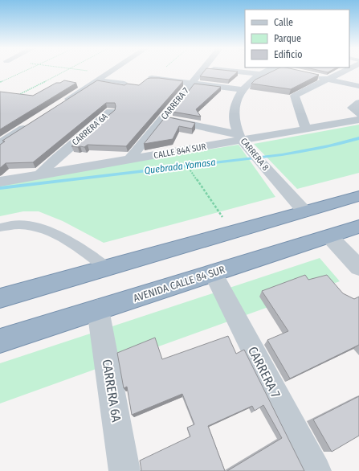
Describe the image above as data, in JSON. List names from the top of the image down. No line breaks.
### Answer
{"streets":{"highway":["AVENIDA CALLE 84 SUR"],"street":["CARRERA 7","CARRERA 6A","CALLE 84A SUR","CARRERA 8"]},"crossings":[["CARRERA 7","CALLE 84A SUR"],["CARRERA 7","AVENIDA CALLE 84 SUR"],["CARRERA 6A","CALLE 84A SUR"],["CARRERA 6A","AVENIDA CALLE 84 SUR"],["CALLE 84A SUR","CARRERA 8"]],"water":["Quebrada Yomasa"],"legend":["Calle","Parque","Edificio"]}
